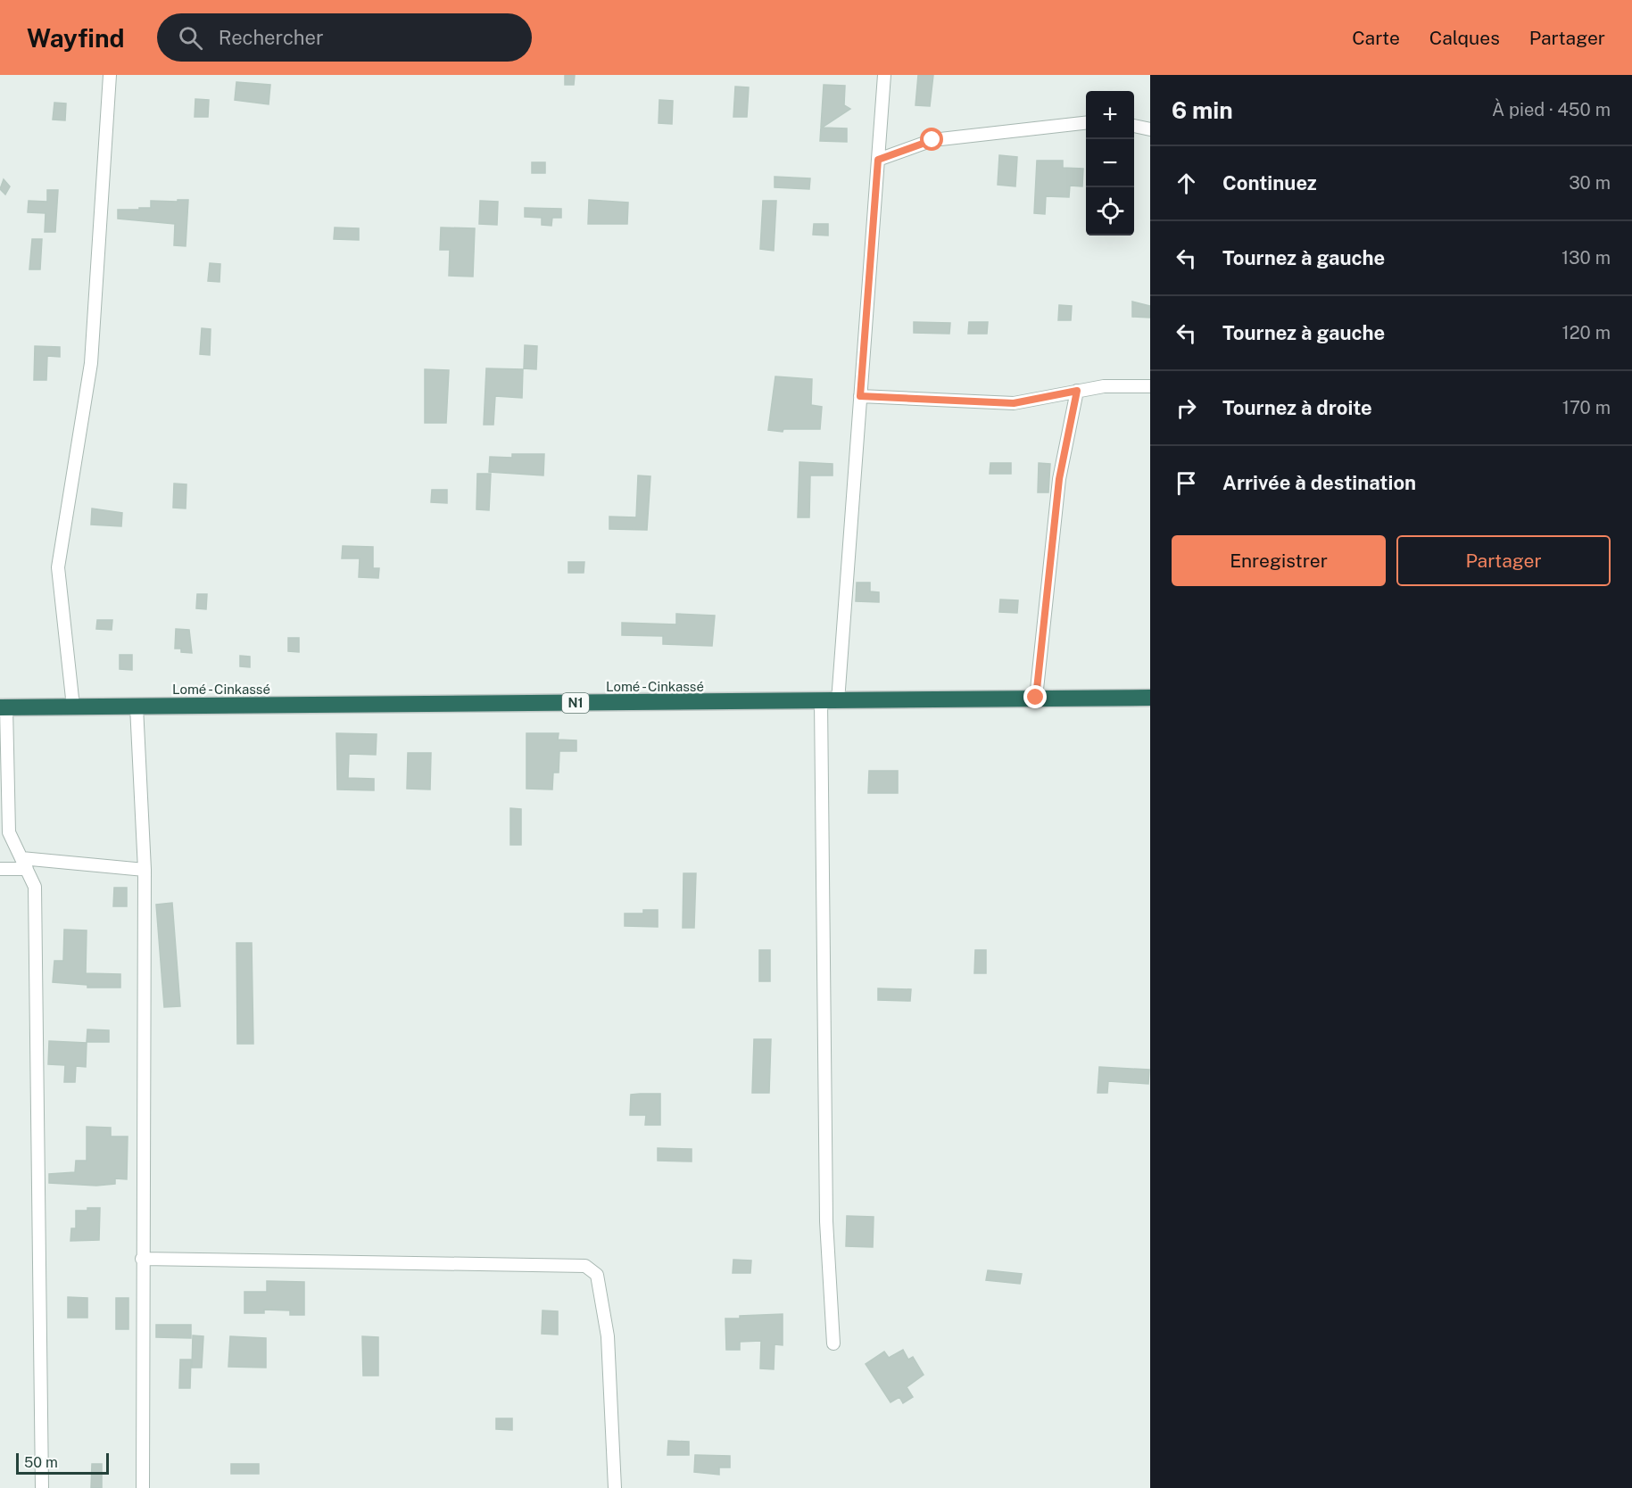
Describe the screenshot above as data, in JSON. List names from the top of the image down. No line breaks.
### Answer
{"streets":{"highway":["Lomé - Cinkassé","N1"]},"scale_bar":"50 m","page":{"header":"Wayfind","search":"Rechercher","nav":["Carte","Calques","Partager"],"heading":["6 min","À pied · 450 m"],"map_buttons":["+","−"],"list":[["Continuez","30 m"],["Tournez à gauche","130 m"],["Tournez à gauche","120 m"],["Tournez à droite","170 m"],"Arrivée à destination"],"buttons":["Enregistrer","Partager"],"scale":"50 m"}}
